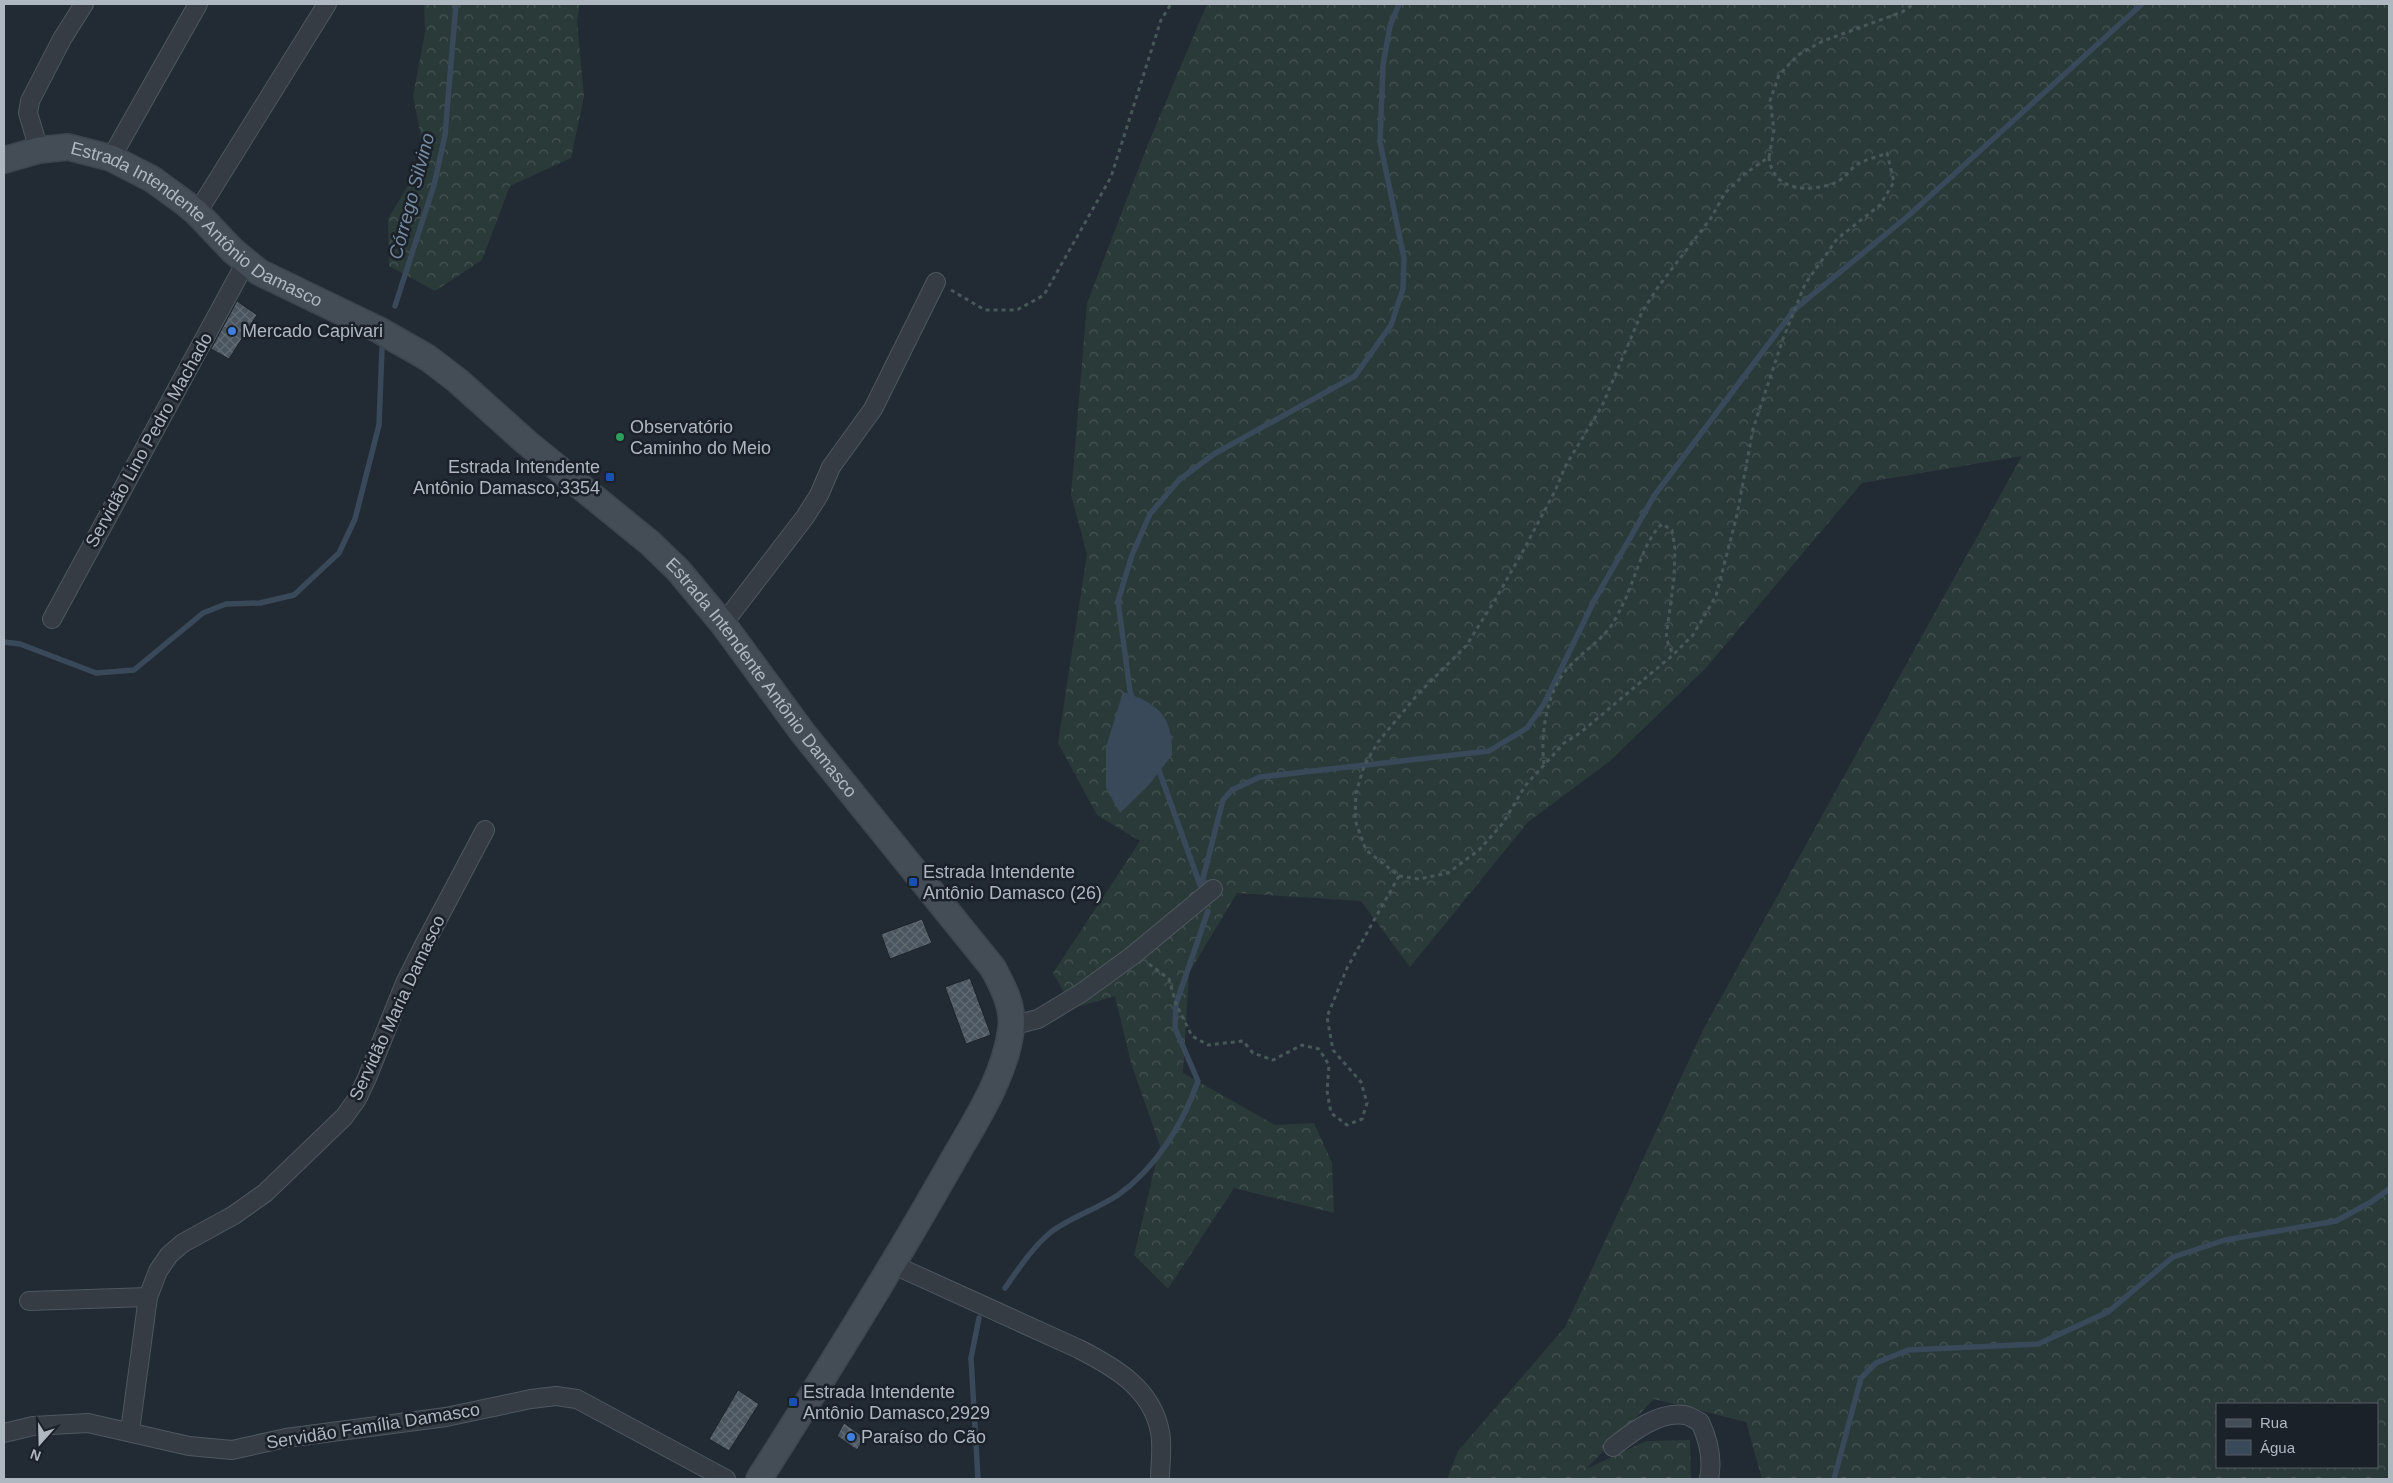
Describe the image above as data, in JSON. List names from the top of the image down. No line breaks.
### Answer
{"streets":{"main road":["Estrada Intendente Antônio Damasco"],"street":["Servidão Lino Pedro Machado","Servidão Maria Damasco","Servidão Família Damasco"]},"crossings":[["Estrada Intendente Antônio Damasco","Servidão Lino Pedro Machado"],["Servidão Maria Damasco","Servidão Família Damasco"]],"water":["Córrego Silvino"],"places":{"other":["Mercado Capivari","Observatório Caminho do Meio","Paraíso do Cão"],"transit":["Estrada Intendente Antônio Damasco,3354","Estrada Intendente Antônio Damasco (26)","Estrada Intendente Antônio Damasco,2929"]},"legend":["Rua","Água"],"north":"bottom"}
